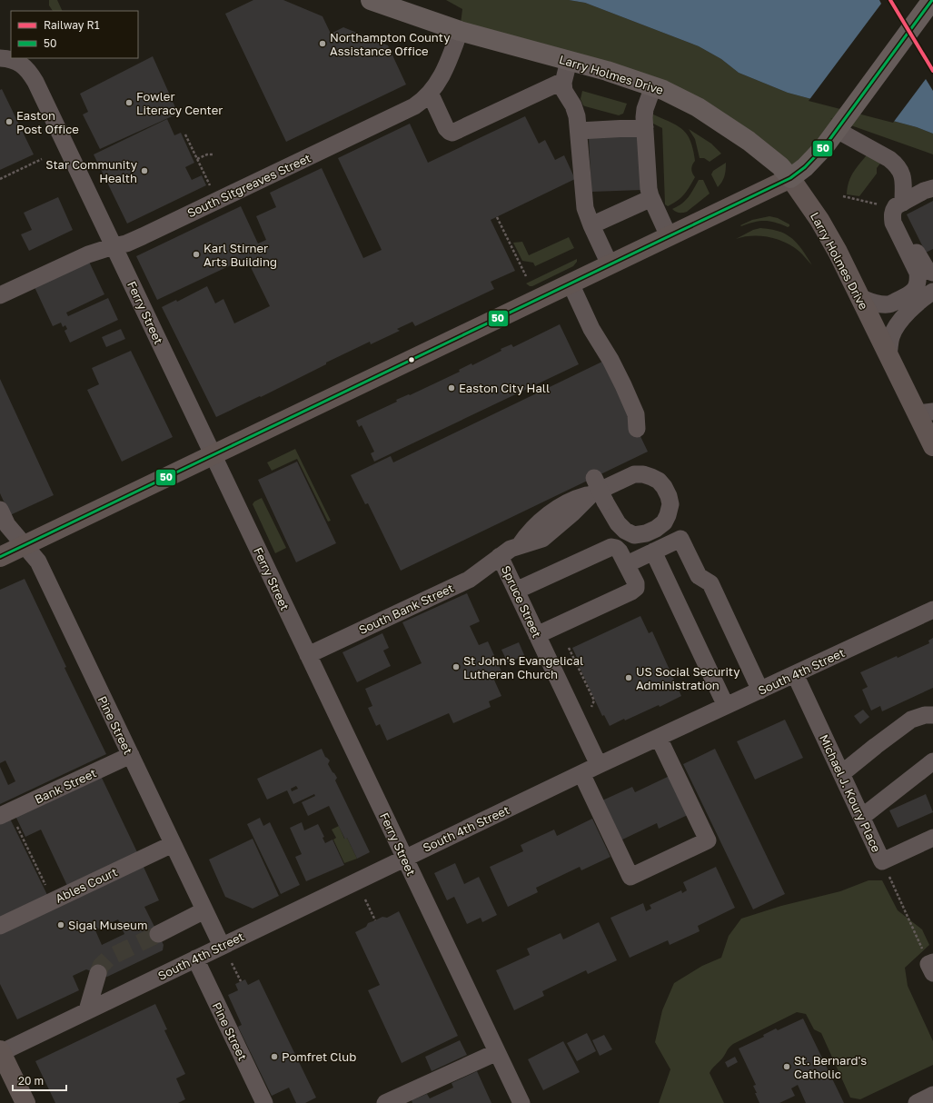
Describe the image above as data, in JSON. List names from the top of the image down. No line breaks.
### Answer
{"streets":{"highway":["Larry Holmes Drive"],"street":["South Sitgreaves Street","Ferry Street","Spruce Street","South Bank Street","South 4th Street","Pine Street","Bank Street","Michael J. Koury Place","Ables Court"]},"crossings":[["Larry Holmes Drive","South Sitgreaves Street"],["South Sitgreaves Street","Ferry Street"],["Ferry Street","South Bank Street"],["Ferry Street","South 4th Street"],["Spruce Street","South Bank Street"],["Spruce Street","South 4th Street"],["South 4th Street","Pine Street"],["South 4th Street","Michael J. Koury Place"],["Pine Street","Bank Street"],["Pine Street","Ables Court"]],"places":["Northampton County Assistance Office","Fowler Literacy Center","Easton Post Office","Star Community Health","Karl Stirner Arts Building","Easton City Hall","St John's Evangelical Lutheran Church","US Social Security Administration","Sigal Museum","Pomfret Club","St. Bernard's Catholic"],"lines":["rail line R1","transit line 50"],"legend":["Railway R1","50"],"scale_bar":"20 m"}
